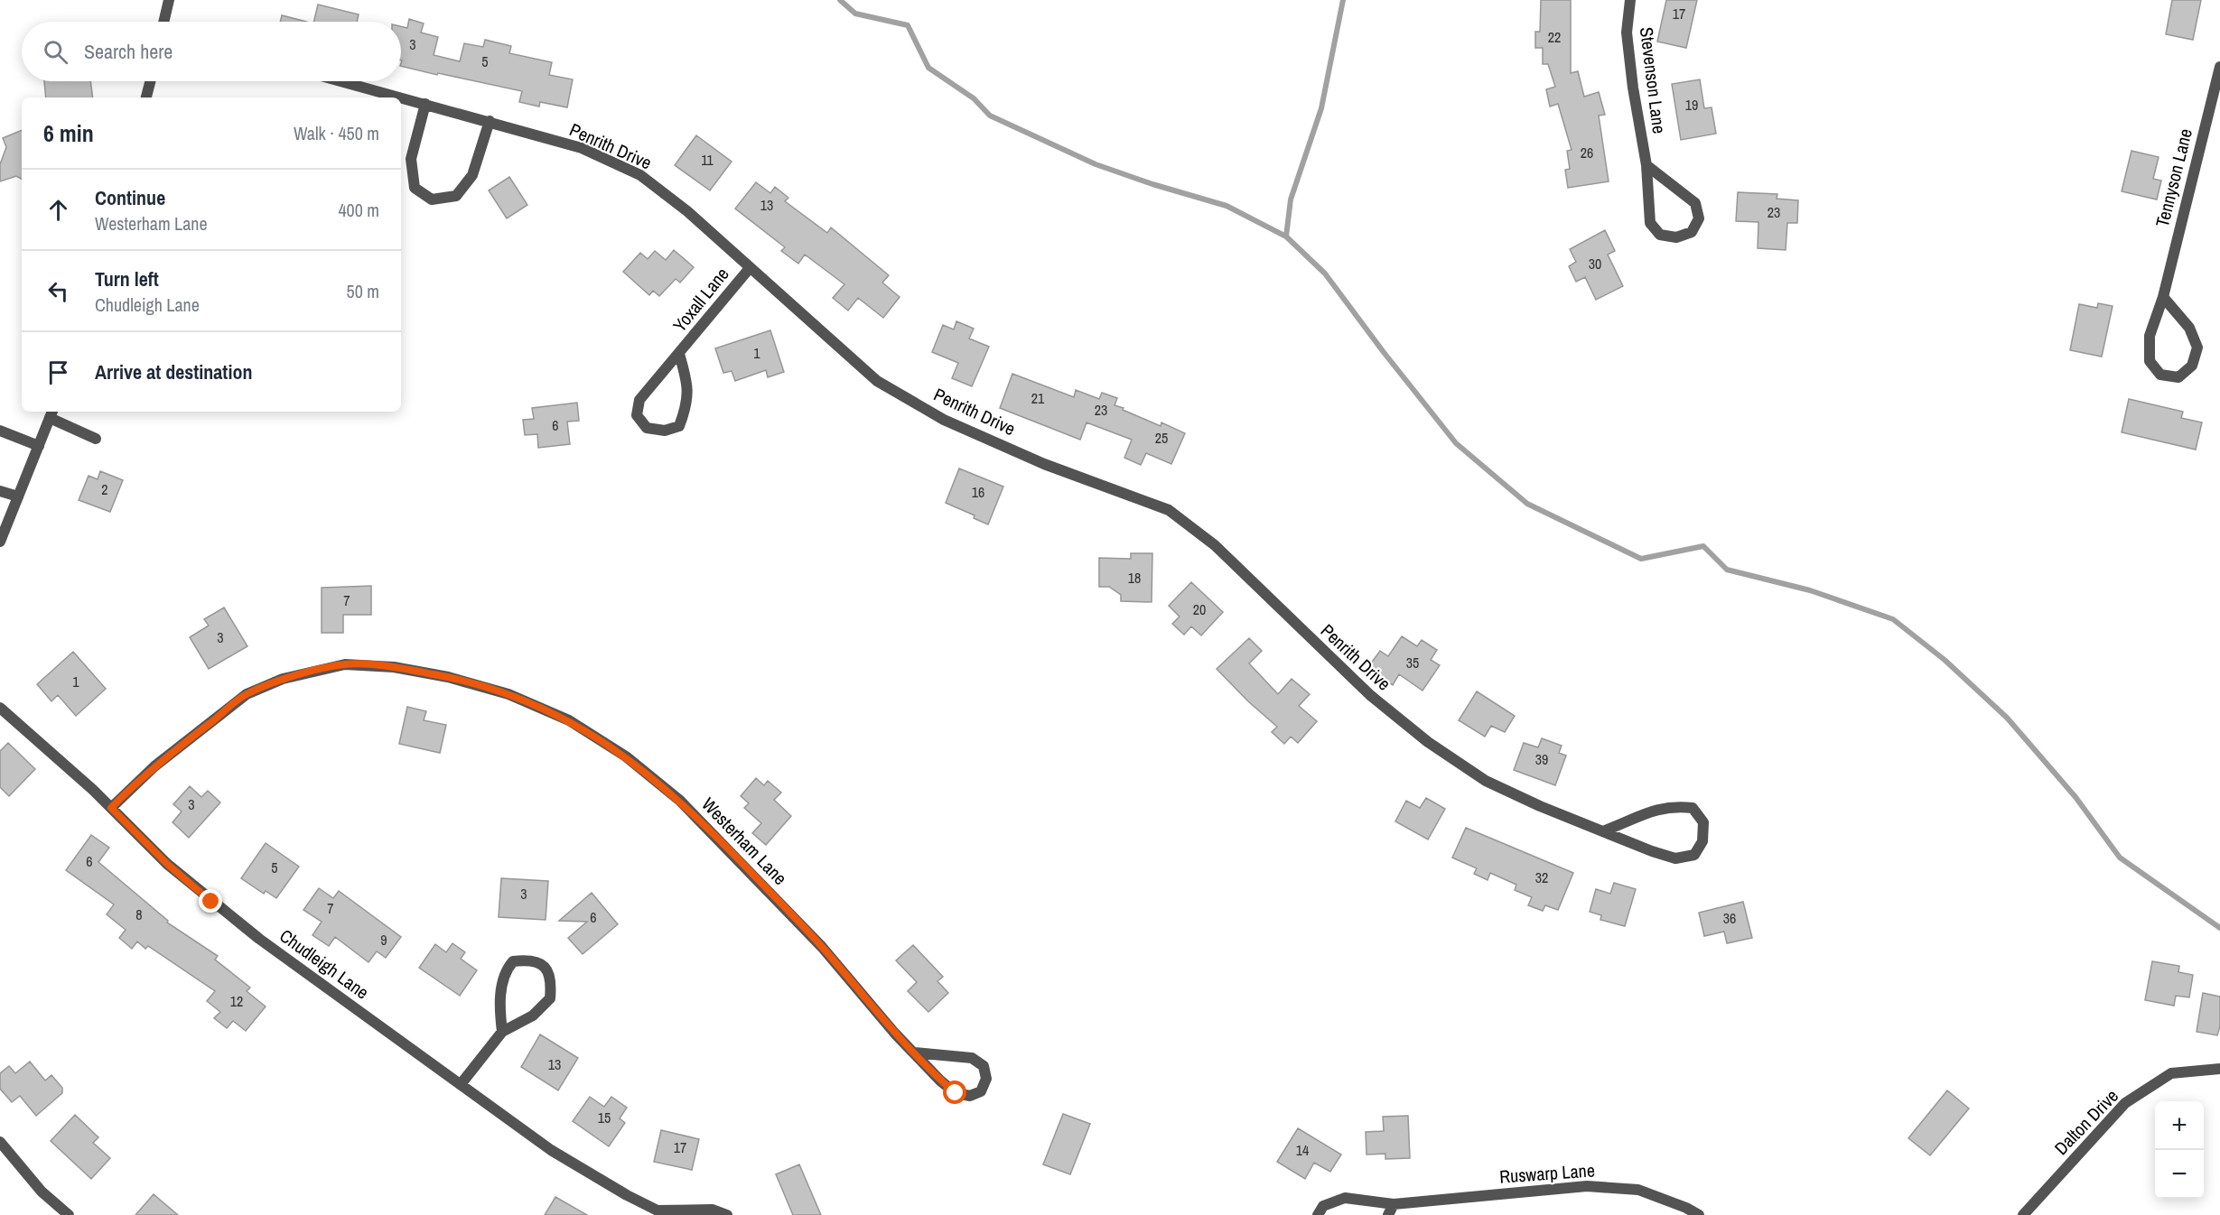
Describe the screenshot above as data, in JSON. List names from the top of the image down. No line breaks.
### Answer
{"streets":{"street":["Stevenson Lane","Penrith Drive","Tennyson Lane","Yoxall Lane","Westerham Lane","Chudleigh Lane","Dalton Drive","Ruswarp Lane"]},"crossings":[["Penrith Drive","Yoxall Lane"],["Westerham Lane","Chudleigh Lane"]],"house_numbers":["17","22","3","5","19","26","11","13","23","30","1","21","23","6","25","2","16","18","7","20","3","35","1","39","3","6","5","32","3","7","8","6","36","9","12","13","15","17","14"],"page":{"search":"Search here","heading":["6 min","Walk · 450 m"],"list":[["Continue","Westerham Lane","400 m"],["Turn left","Chudleigh Lane","50 m"],"Arrive at destination"],"map_buttons":["+","−"]}}
